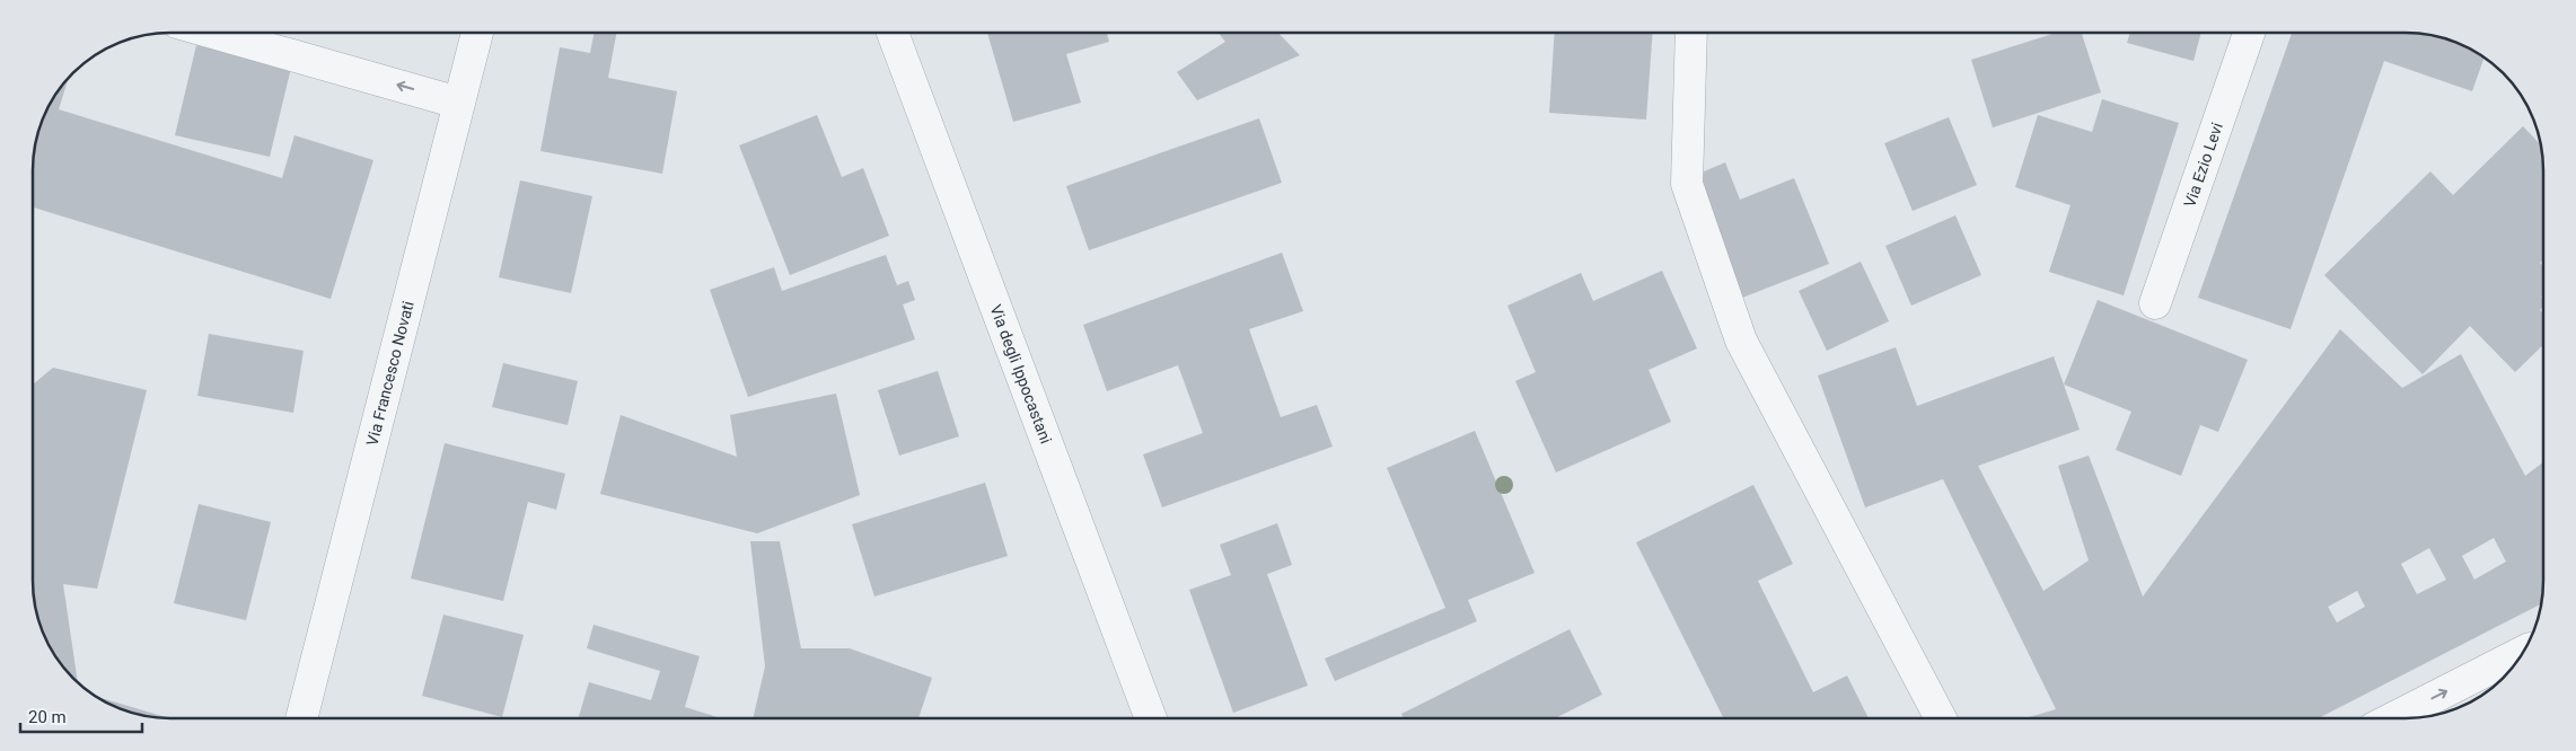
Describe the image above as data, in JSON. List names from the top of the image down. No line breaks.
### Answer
{"streets":{"street":["Via Ezio Levi","Via Francesco Novati","Via degli Ippocastani"]},"scale_bar":"20 m"}
